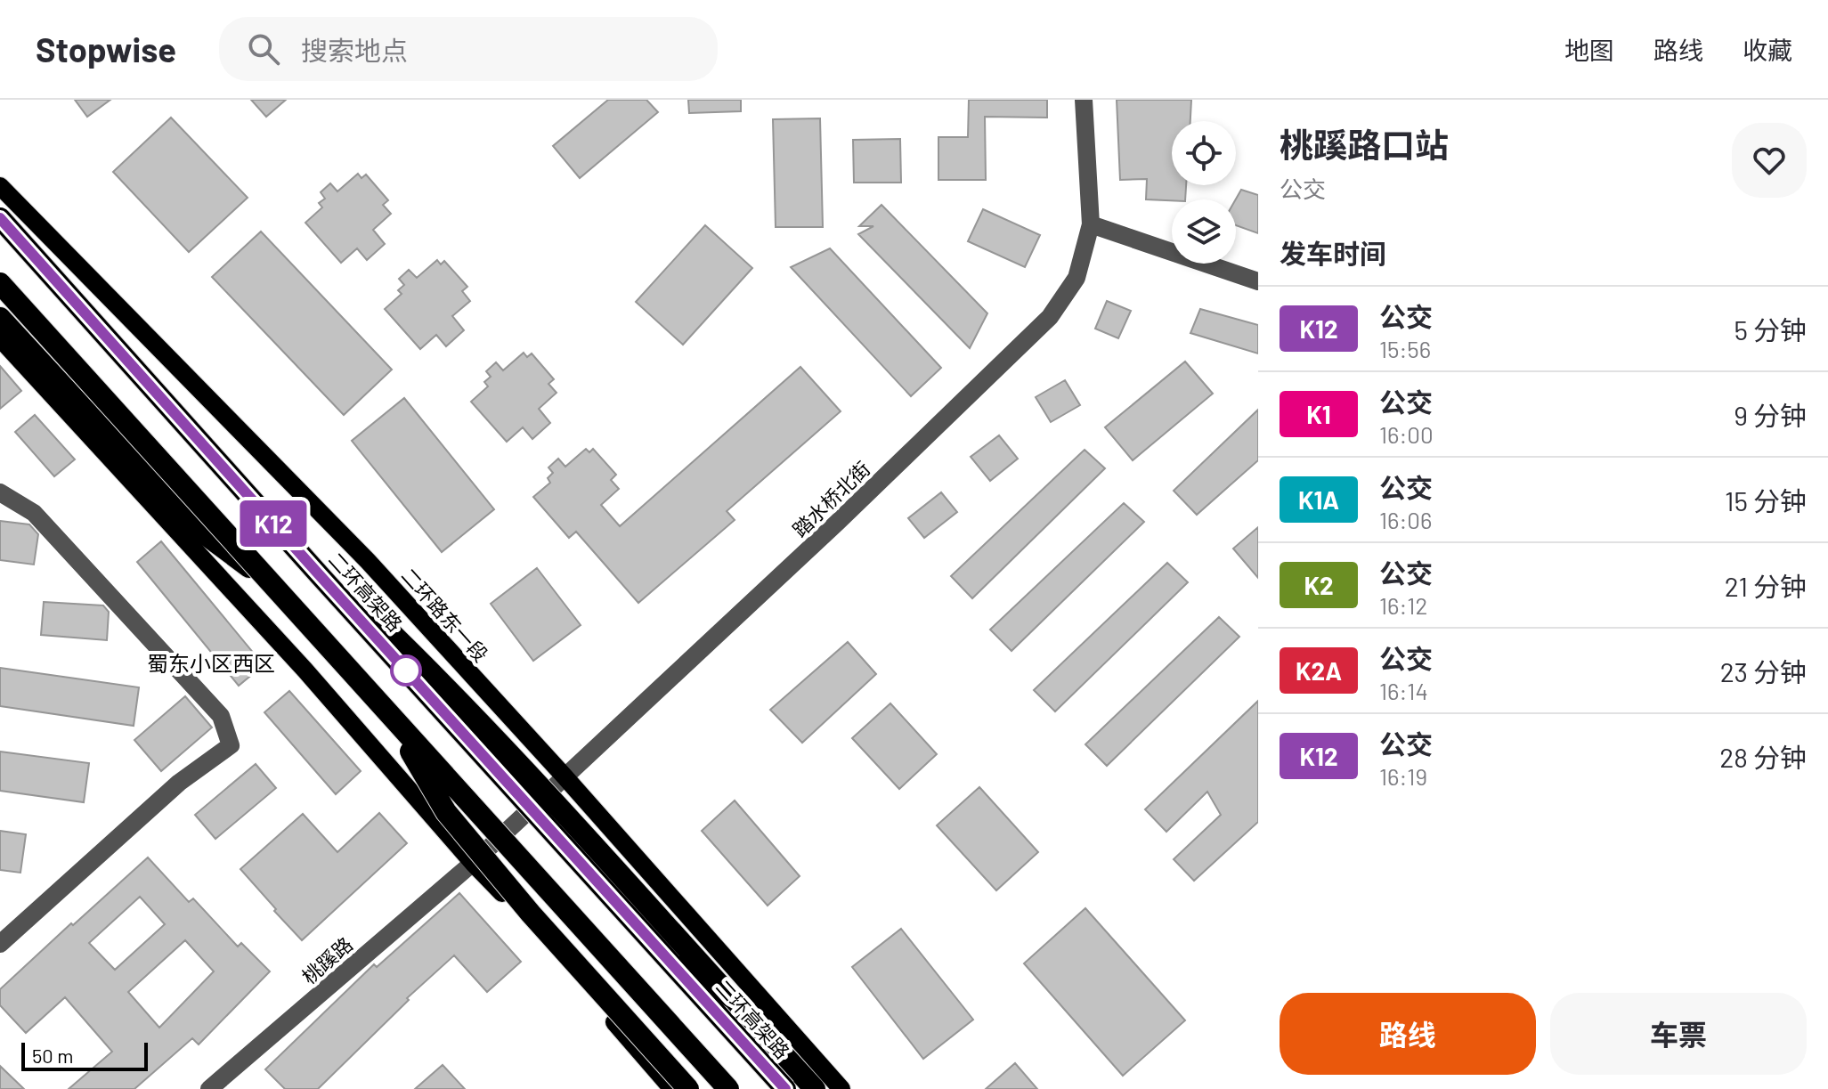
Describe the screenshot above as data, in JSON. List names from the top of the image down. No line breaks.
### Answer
{"streets":{"highway":["二环高架路"],"main road":["二环路东一段"],"street":["踏水桥北街","桃蹊路"]},"crossings":[["踏水桥北街","二环路东一段"],["踏水桥北街","桃蹊路"]],"districts":["蜀东小区西区"],"lines":["bus line K12"],"scale_bar":"50 m","page":{"header":"Stopwise","search":"搜索地点","nav":["地图","路线","收藏"],"on_map":"K12","heading":[["桃蹊路口站","公交"],"发车时间"],"list":[{"mark":"K12","name":"公交","note":"15:56","value":"5 分钟"},{"mark":"K1","name":"公交","note":"16:00","value":"9 分钟"},{"mark":"K1A","name":"公交","note":"16:06","value":"15 分钟"},{"mark":"K2","name":"公交","note":"16:12","value":"21 分钟"},{"mark":"K2A","name":"公交","note":"16:14","value":"23 分钟"},{"mark":"K12","name":"公交","note":"16:19","value":"28 分钟"}],"buttons":["路线","车票"],"scale":"50 m"}}
